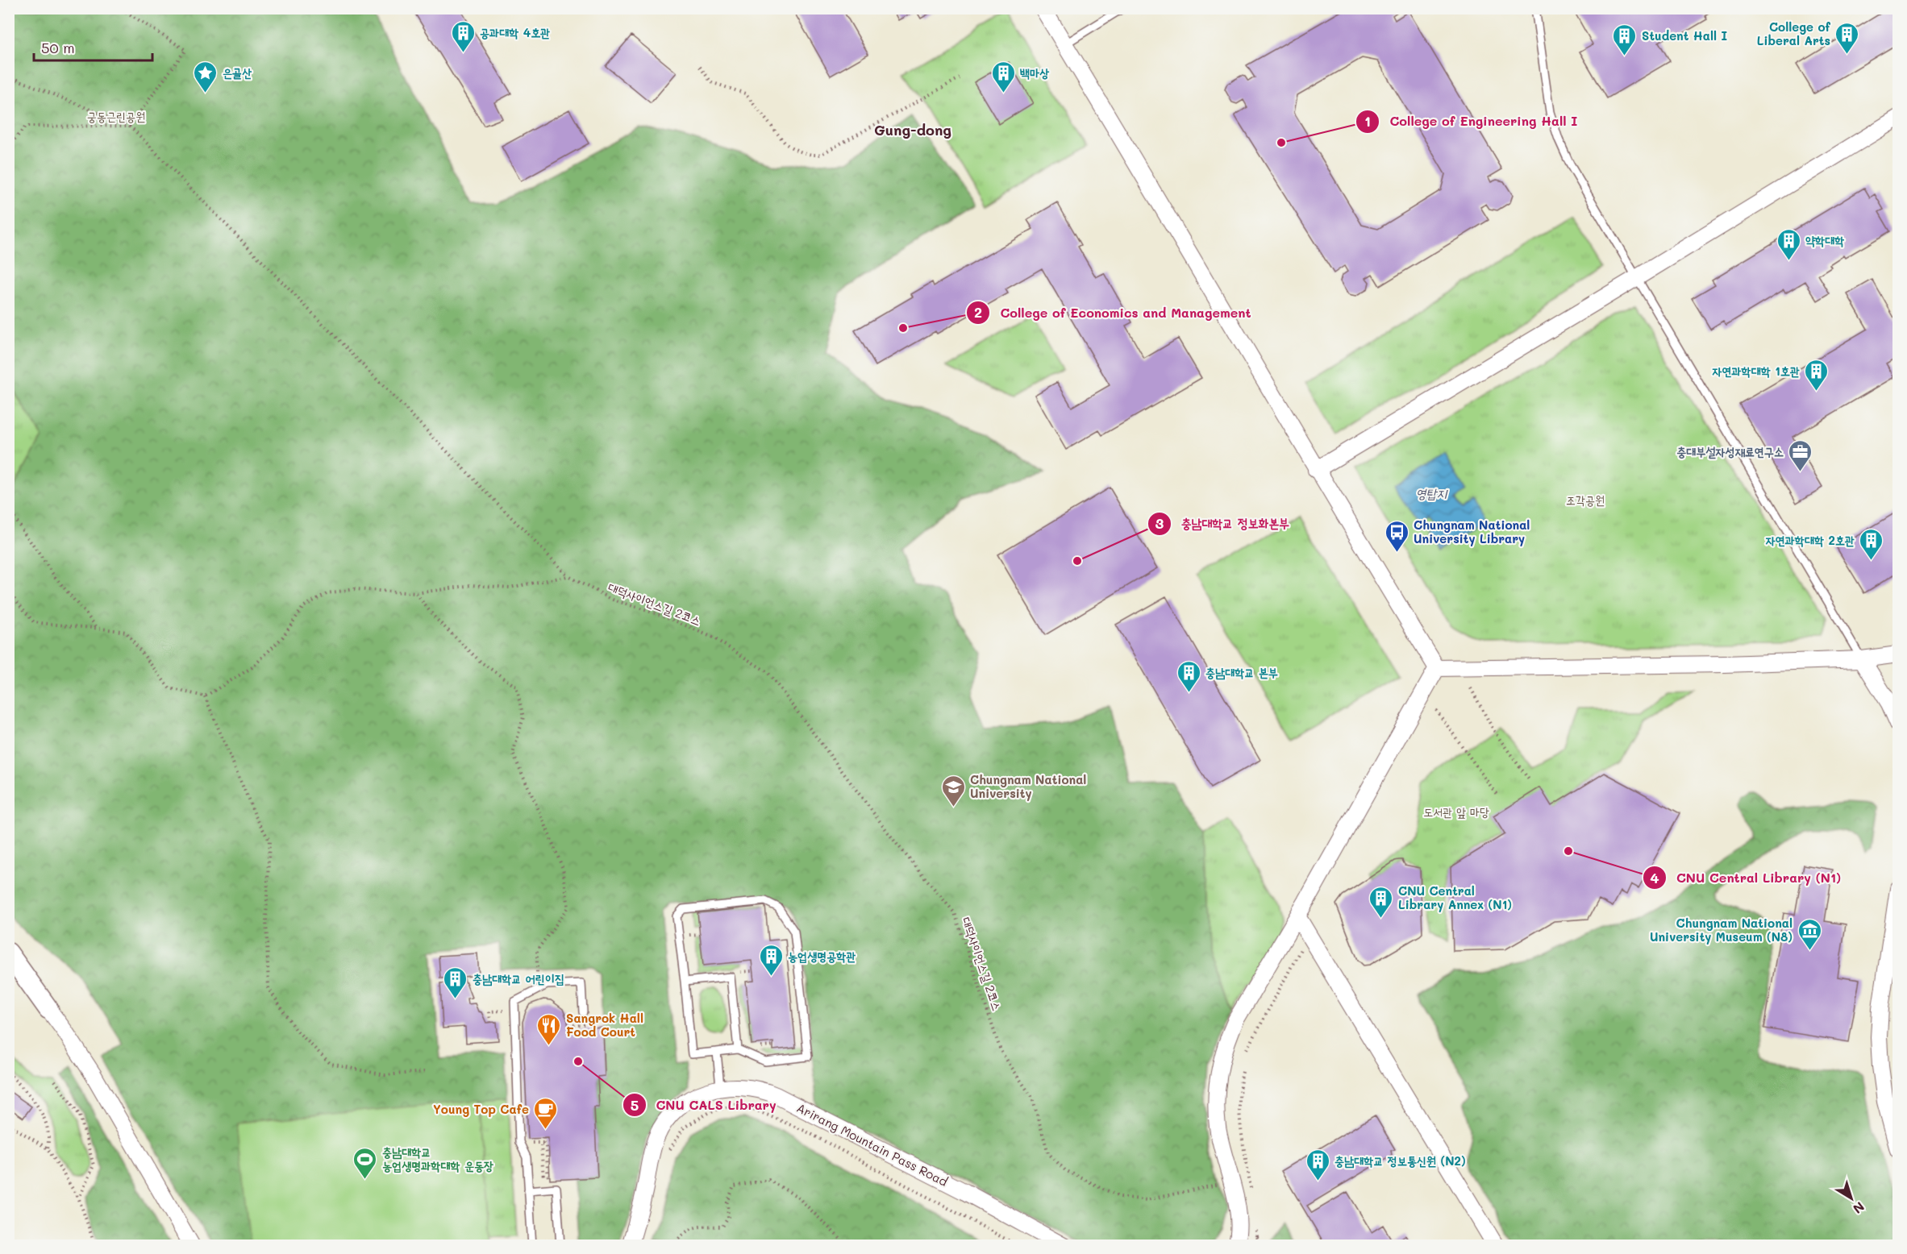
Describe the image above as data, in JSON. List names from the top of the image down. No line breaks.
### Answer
{"streets":{"street":["Arirang Mountain Pass Road"],"path":["대덕사이언스길 2코스"]},"districts":["Gung-dong"],"water":["영탑지"],"parks":["궁동근린공원","조각공원","도서관 앞 마당"],"places":{"building":["공과대학 4호관","College of Liberal Arts","Student Hall I","백마상","약학대학","자연과학대학 1호관","자연과학대학 2호관","충남대학교 본부","CNU Central Library Annex (N1)","농업생명공학관","충남대학교 어린이집","충남대학교 정보통신원 (N2)"],"place":["은골산"],"other":["College of Engineering Hall I","College of Economics and Management","충남대학교 정보화본부","CNU Central Library (N1)","CNU CALS Library"],"office":["충대부설자성재료연구소"],"bus stop":["Chungnam National University Library"],"school or university":["Chungnam National University"],"museum":["Chungnam National University Museum (N8)"],"restaurant":["Sangrok Hall Food Court"],"cafe":["Young Top Cafe"],"sports":["충남대학교 농업생명과학대학 운동장"]},"scale_bar":"50 m","north":"bottom right"}
